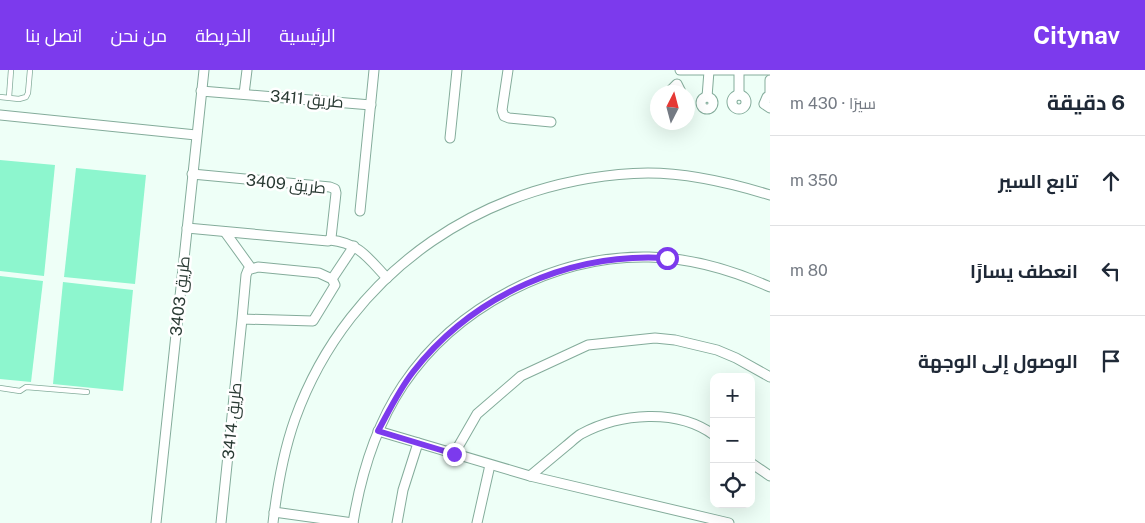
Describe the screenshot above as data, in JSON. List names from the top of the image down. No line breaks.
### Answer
{"streets":{"street":["طريق 3411","طريق 3409","طريق 3403","طريق 3414"]},"crossings":[["طريق 3411","طريق 3403"],["طريق 3409","طريق 3403"]],"north":"top","page":{"header":"Citynav","nav":["الرئيسية","الخريطة","من نحن","اتصل بنا"],"heading":["6 دقيقة","سيرًا · 430 m"],"list":[["تابع السير","350 m"],["انعطف يسارًا","80 m"],"الوصول إلى الوجهة"],"map_buttons":["+","−"]}}
